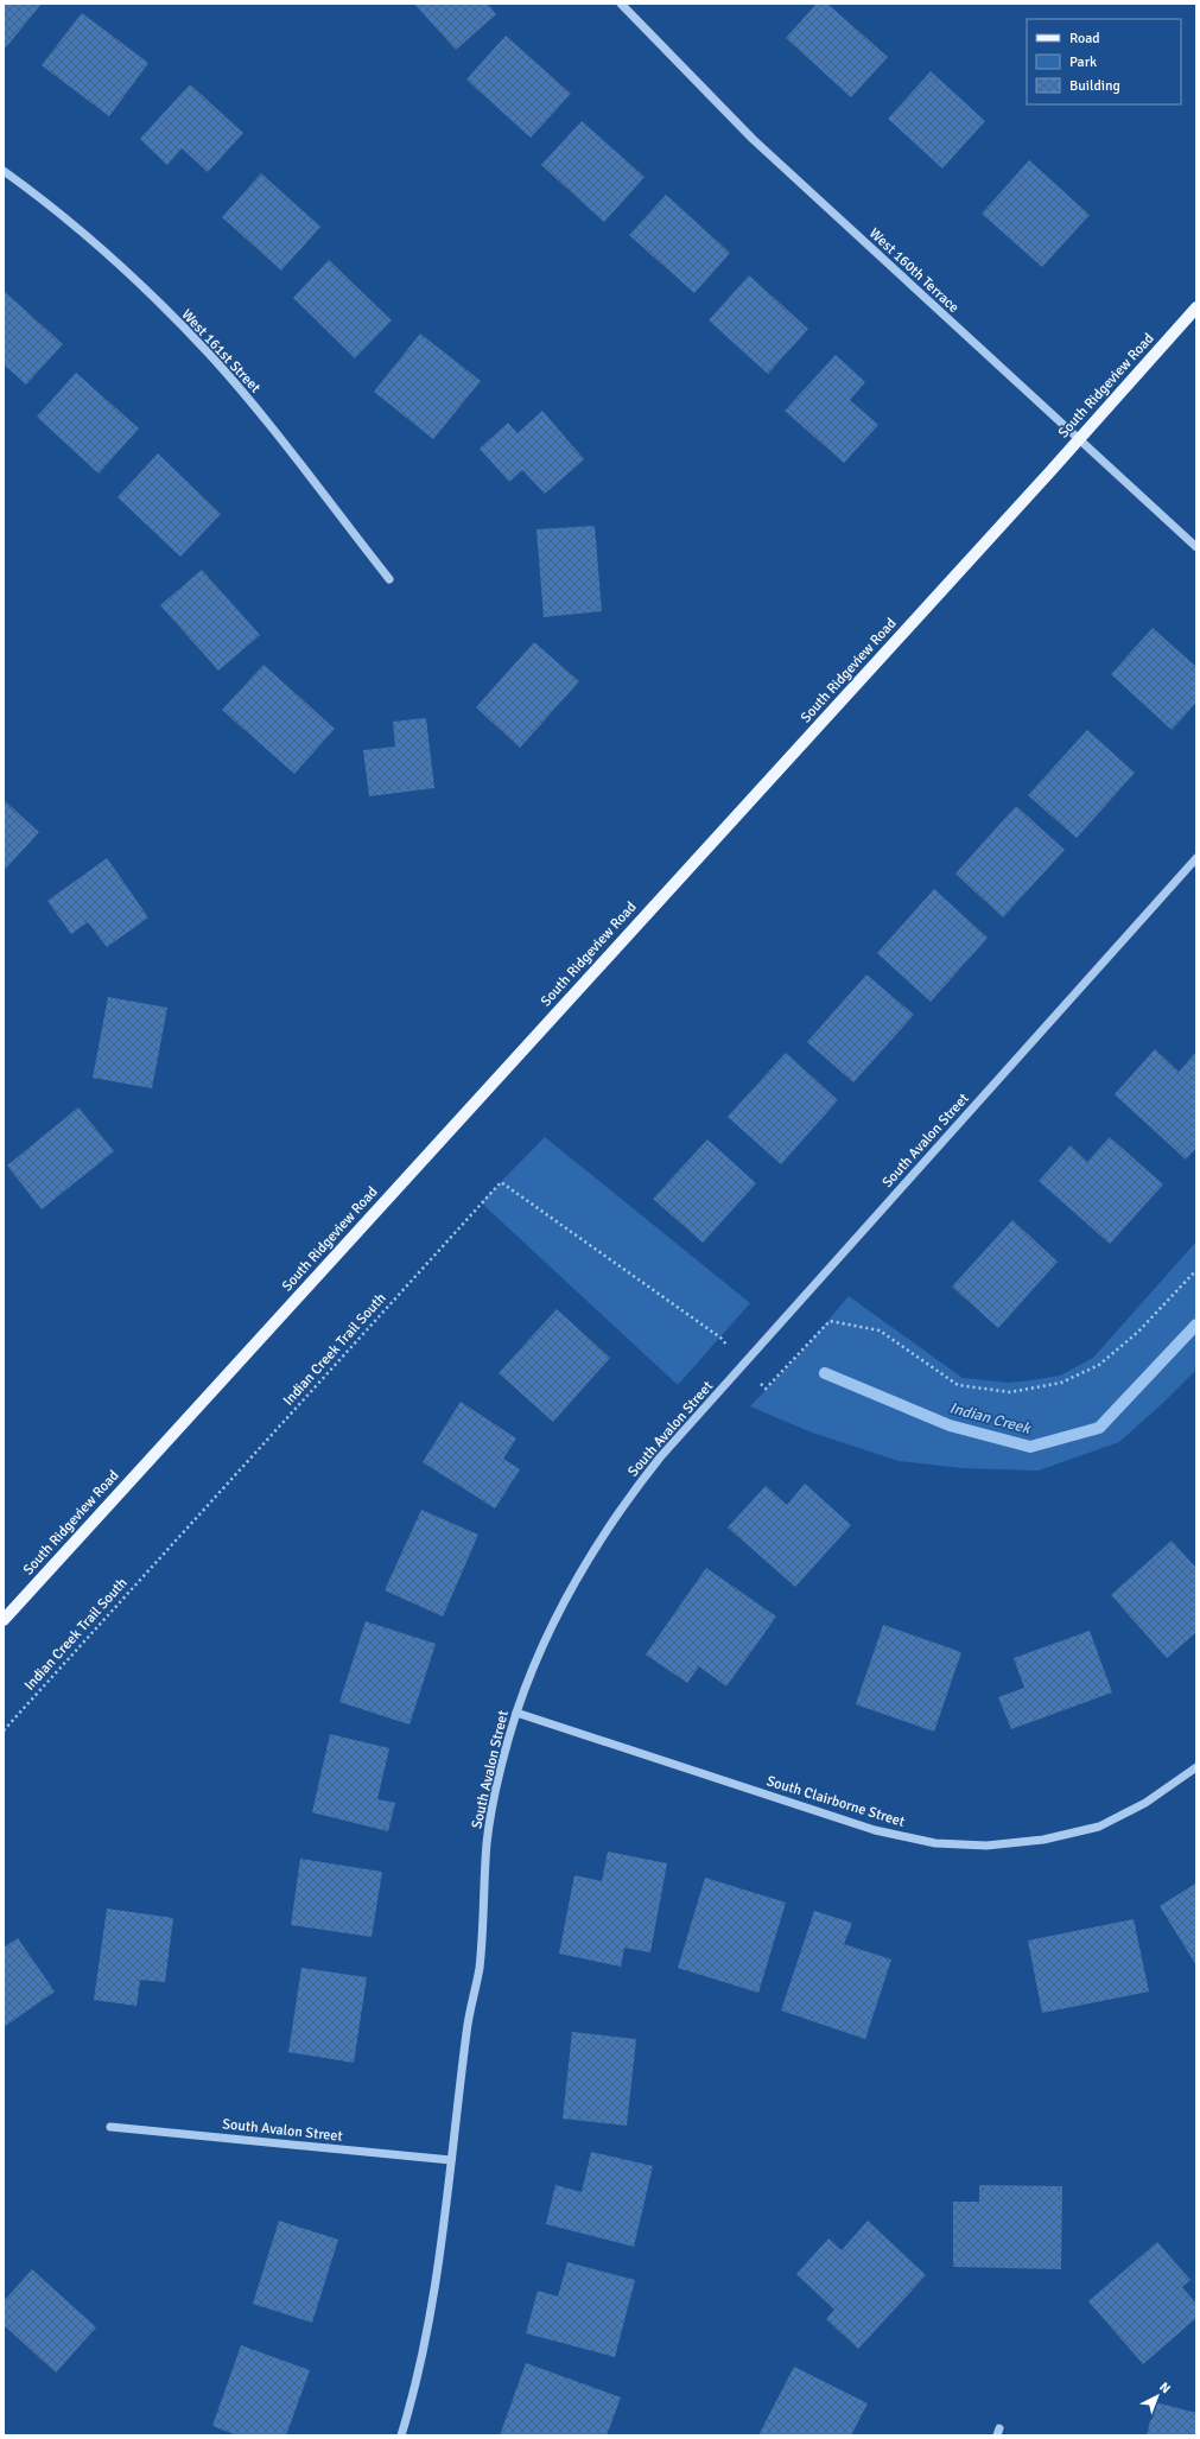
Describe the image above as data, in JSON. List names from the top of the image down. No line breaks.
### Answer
{"streets":{"main road":["South Ridgeview Road"],"street":["West 160th Terrace","West 161st Street","South Avalon Street","South Clairborne Street"],"path":["Indian Creek Trail South"]},"crossings":[["West 160th Terrace","South Ridgeview Road"],["South Avalon Street","South Clairborne Street"]],"water":["Indian Creek"],"legend":["Road","Park","Building"],"north":"top right"}
